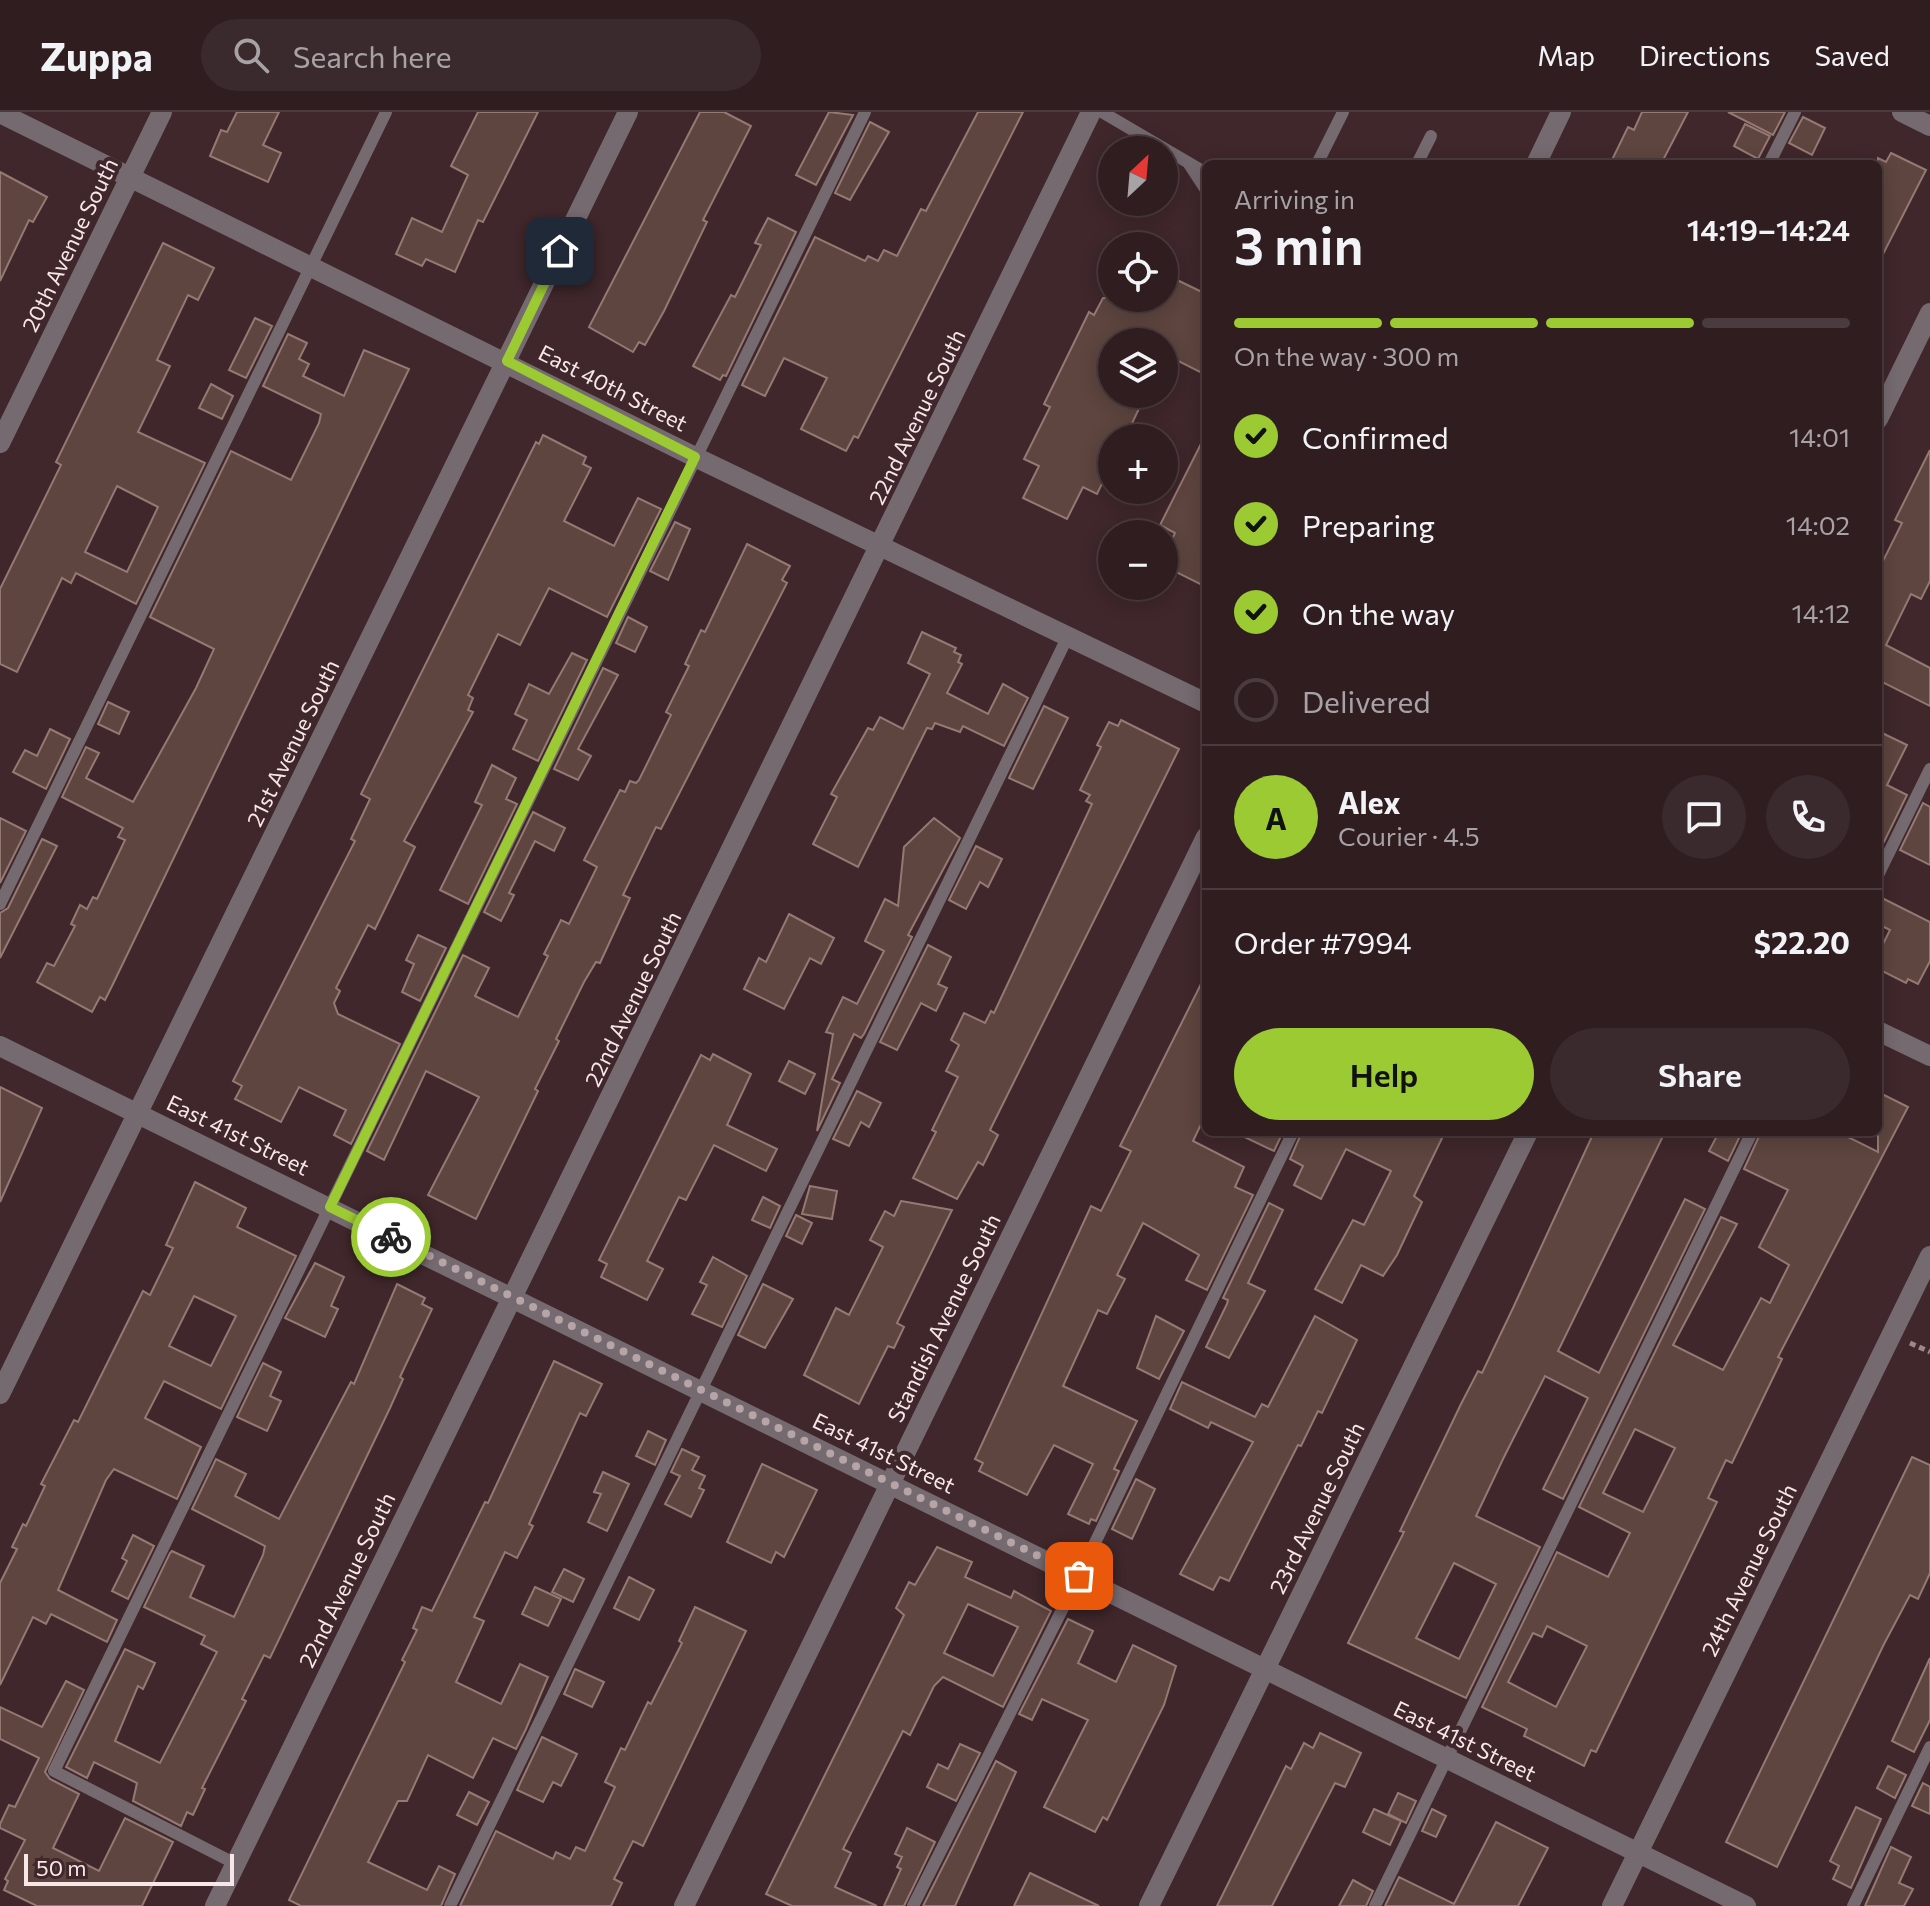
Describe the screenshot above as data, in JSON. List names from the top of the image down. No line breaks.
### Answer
{"streets":{"street":["20th Avenue South","East 40th Street","22nd Avenue South","21st Avenue South","East 41st Street","Standish Avenue South","23rd Avenue South","24th Avenue South"]},"crossings":[["20th Avenue South","East 40th Street"],["East 40th Street","22nd Avenue South"],["East 40th Street","21st Avenue South"],["22nd Avenue South","East 41st Street"],["21st Avenue South","East 41st Street"],["East 41st Street","Standish Avenue South"],["East 41st Street","23rd Avenue South"],["East 41st Street","24th Avenue South"]],"scale_bar":"50 m","north":"top right","page":{"header":"Zuppa","search":"Search here","nav":["Map","Directions","Saved"],"map_buttons":["+","−"],"heading":["3 min","Arriving in","14:19–14:24"],"panel":["Alex","Courier · 4.5","Order #7994","$22.20"],"bar":"On the way · 300 m","list":[["Confirmed","14:01"],["Preparing","14:02"],["On the way","14:12"],"Delivered"],"round":"A","buttons":["Help","Share"],"scale":"50 m"}}
